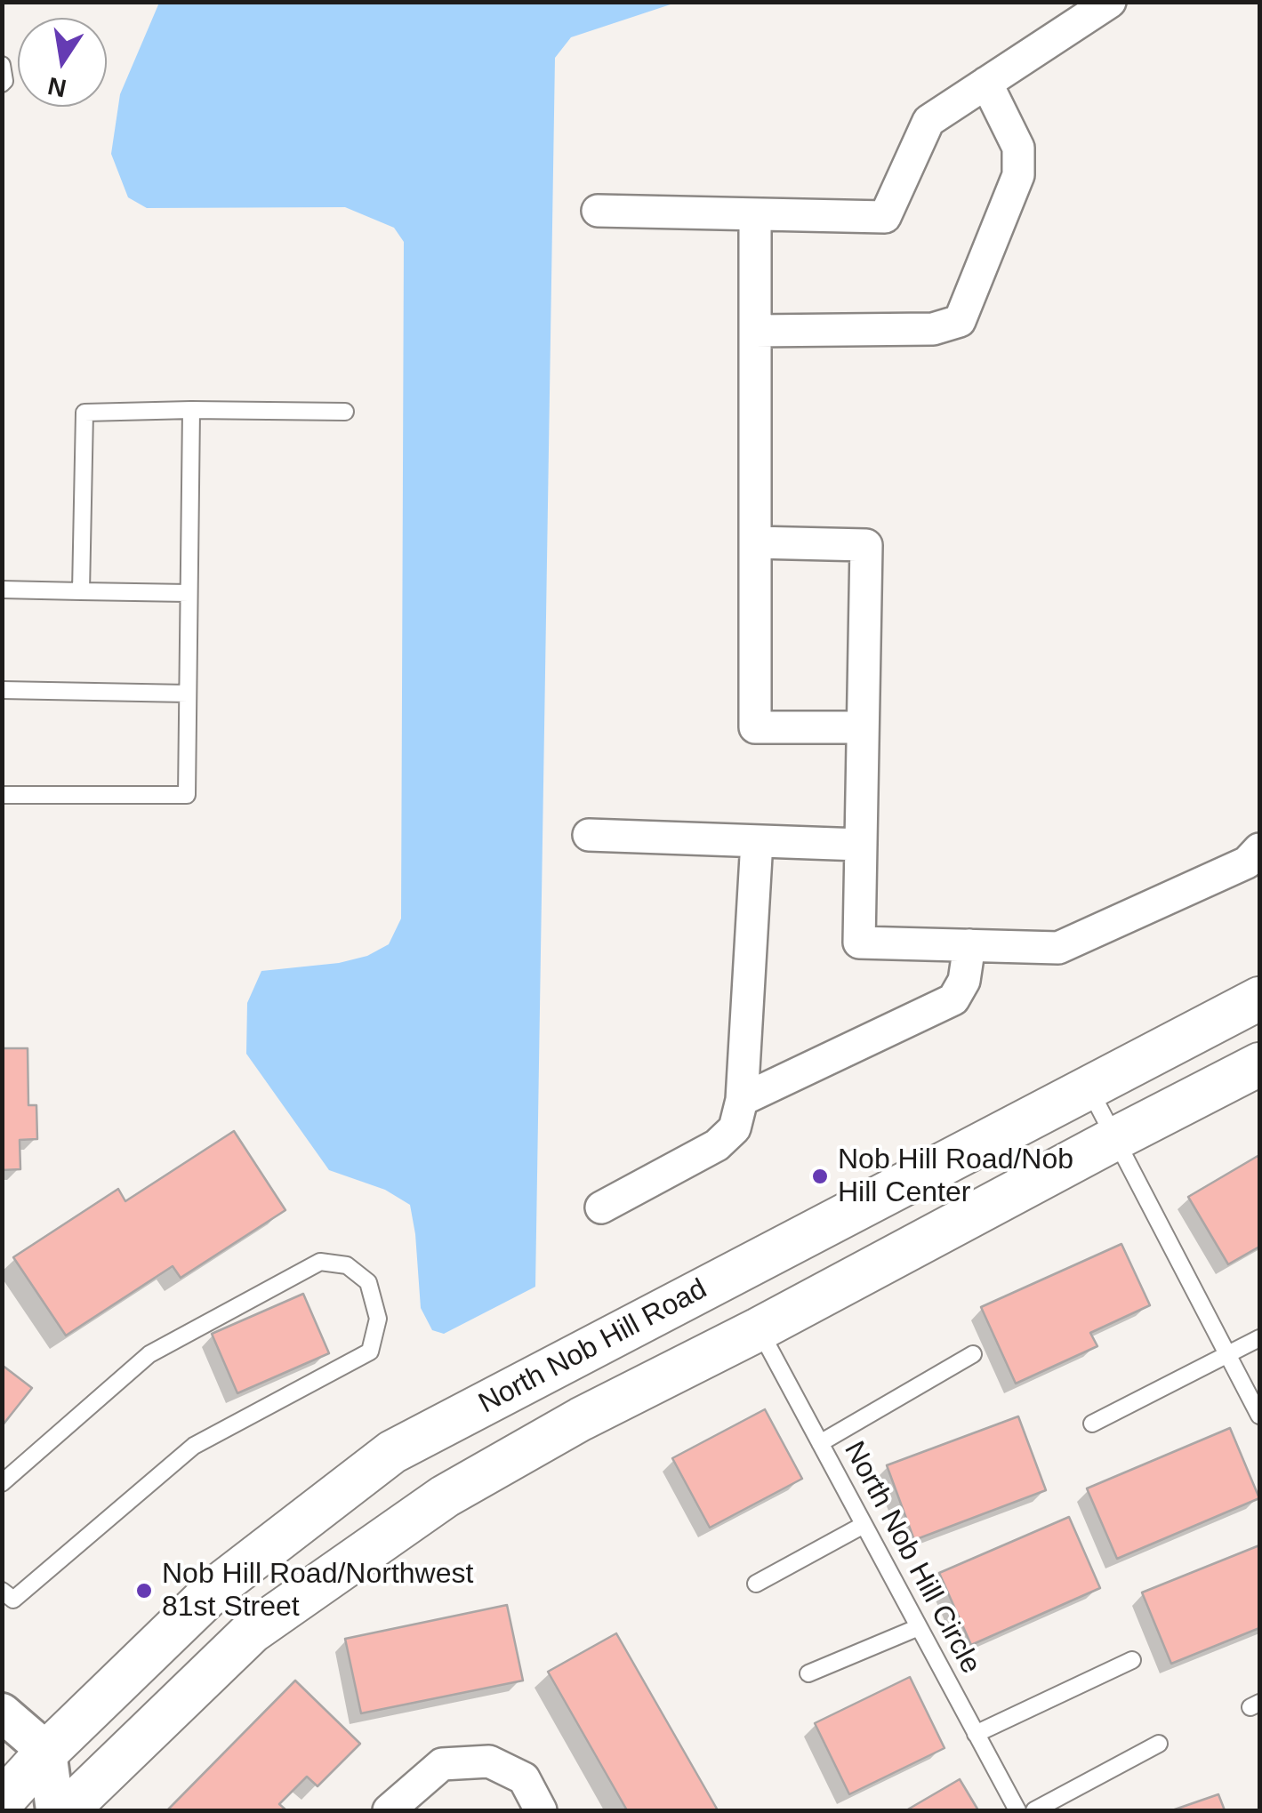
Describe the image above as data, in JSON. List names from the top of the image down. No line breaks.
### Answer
{"streets":{"main road":["North Nob Hill Road"],"lane":["North Nob Hill Circle"]},"crossings":[["North Nob Hill Road","North Nob Hill Circle"]],"places":["Nob Hill Road/Nob Hill Center","Nob Hill Road/Northwest 81st Street"],"north":"bottom"}
